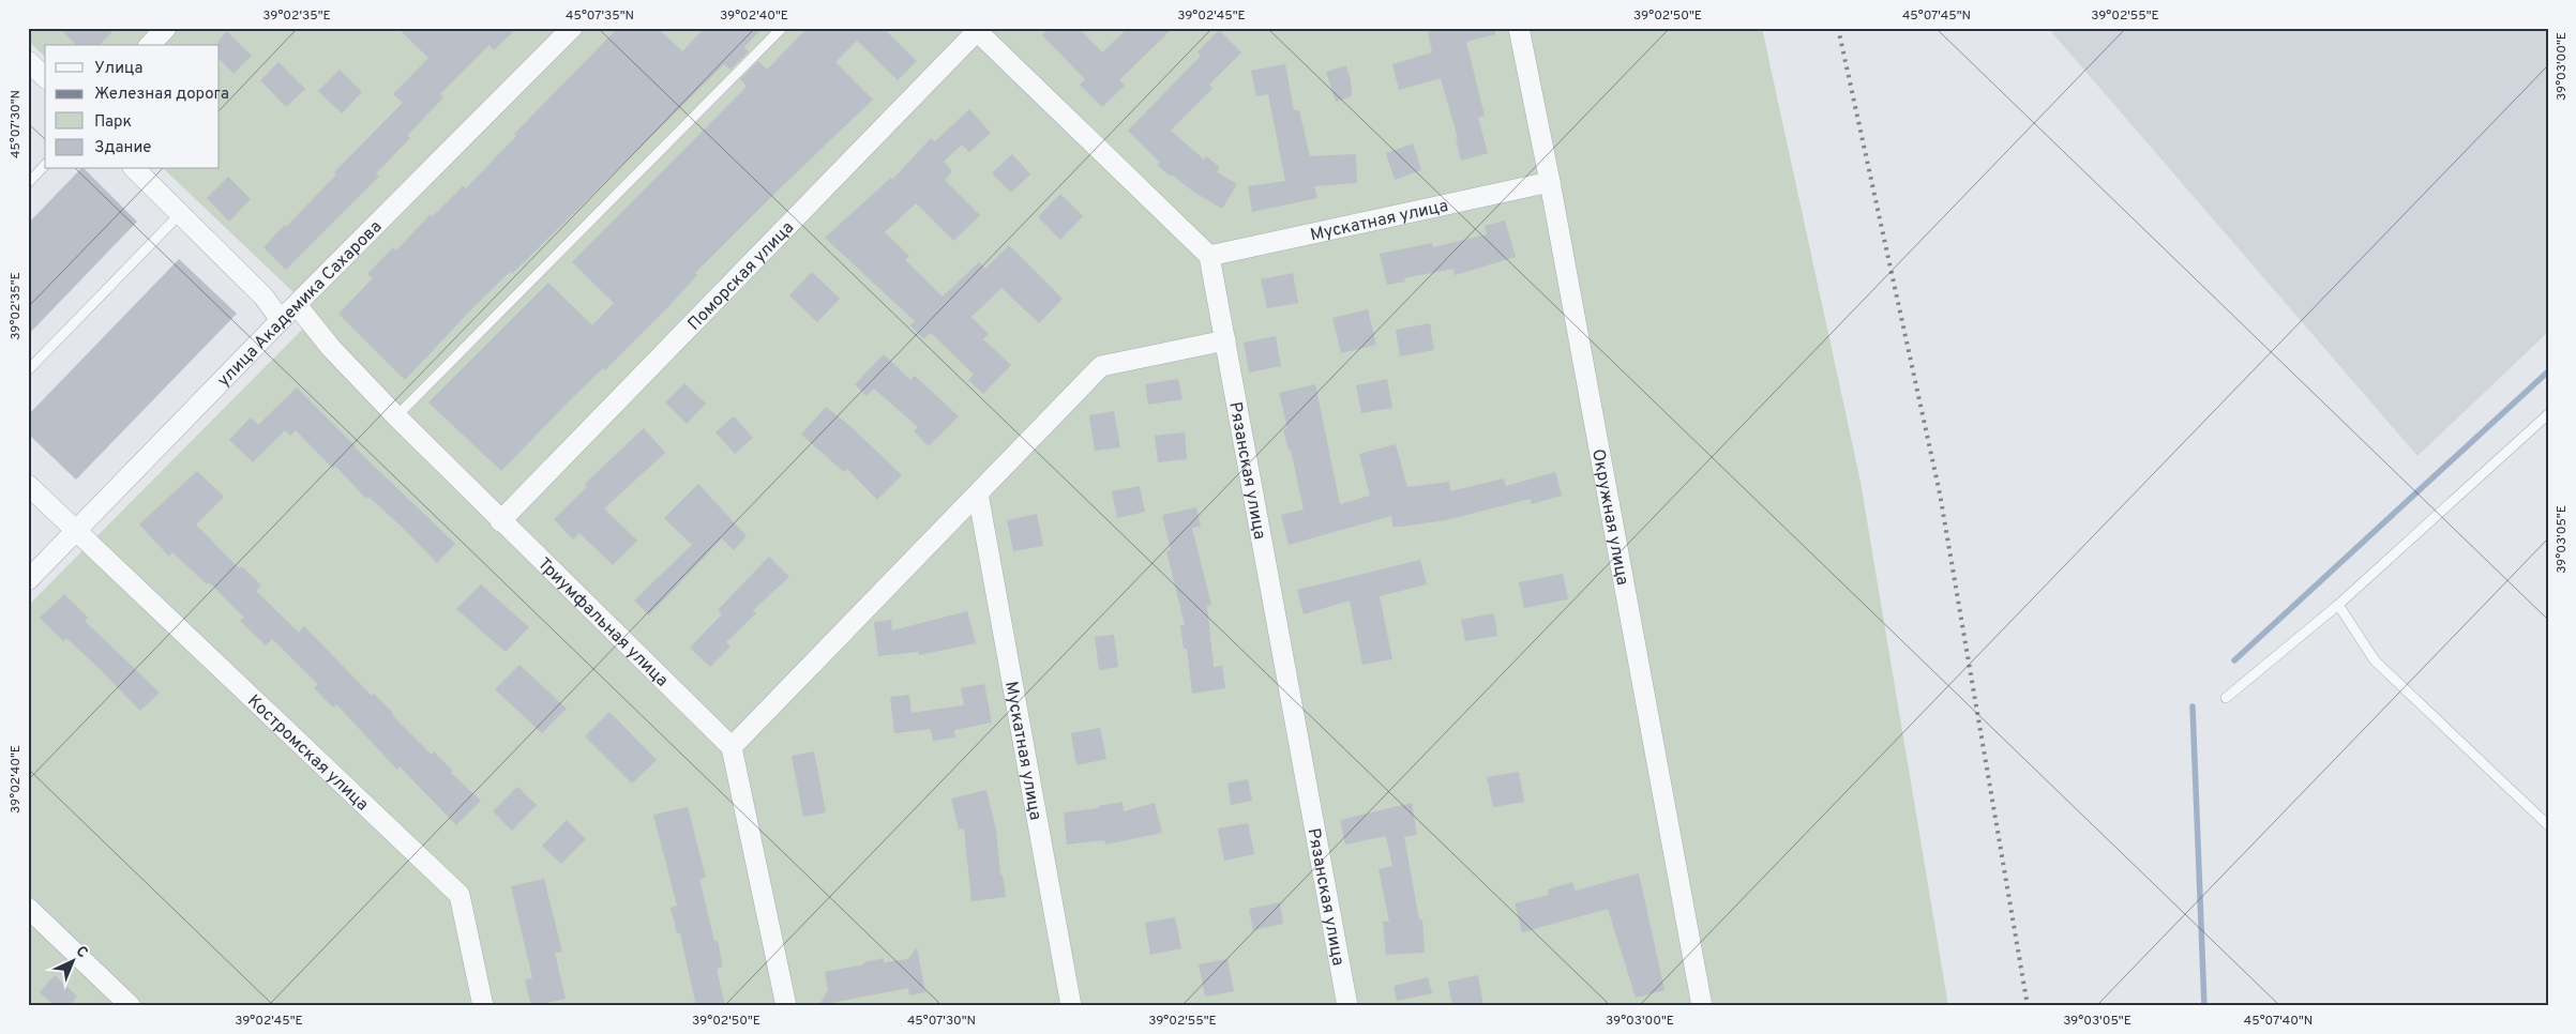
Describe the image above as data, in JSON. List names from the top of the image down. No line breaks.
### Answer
{"streets":{"street":["Мускатная улица","Поморская улица","улица Академика Сахарова","Рязанская улица","Окружная улица","Триумфальная улица","Костромская улица"]},"crossings":[["Мускатная улица","Рязанская улица"],["Мускатная улица","Окружная улица"],["Поморская улица","Триумфальная улица"],["улица Академика Сахарова","Триумфальная улица"],["улица Академика Сахарова","Костромская улица"]],"legend":["Улица","Железная дорога","Парк","Здание"],"north":"top right","coordinates":["39°02'35\"E","45°07'35\"N","39°02'40\"E","39°02'45\"E","39°02'50\"E","45°07'45\"N","39°02'55\"E","39°03'00\"E","45°07'30\"N","39°03'05\"E","45°07'40\"N"]}
